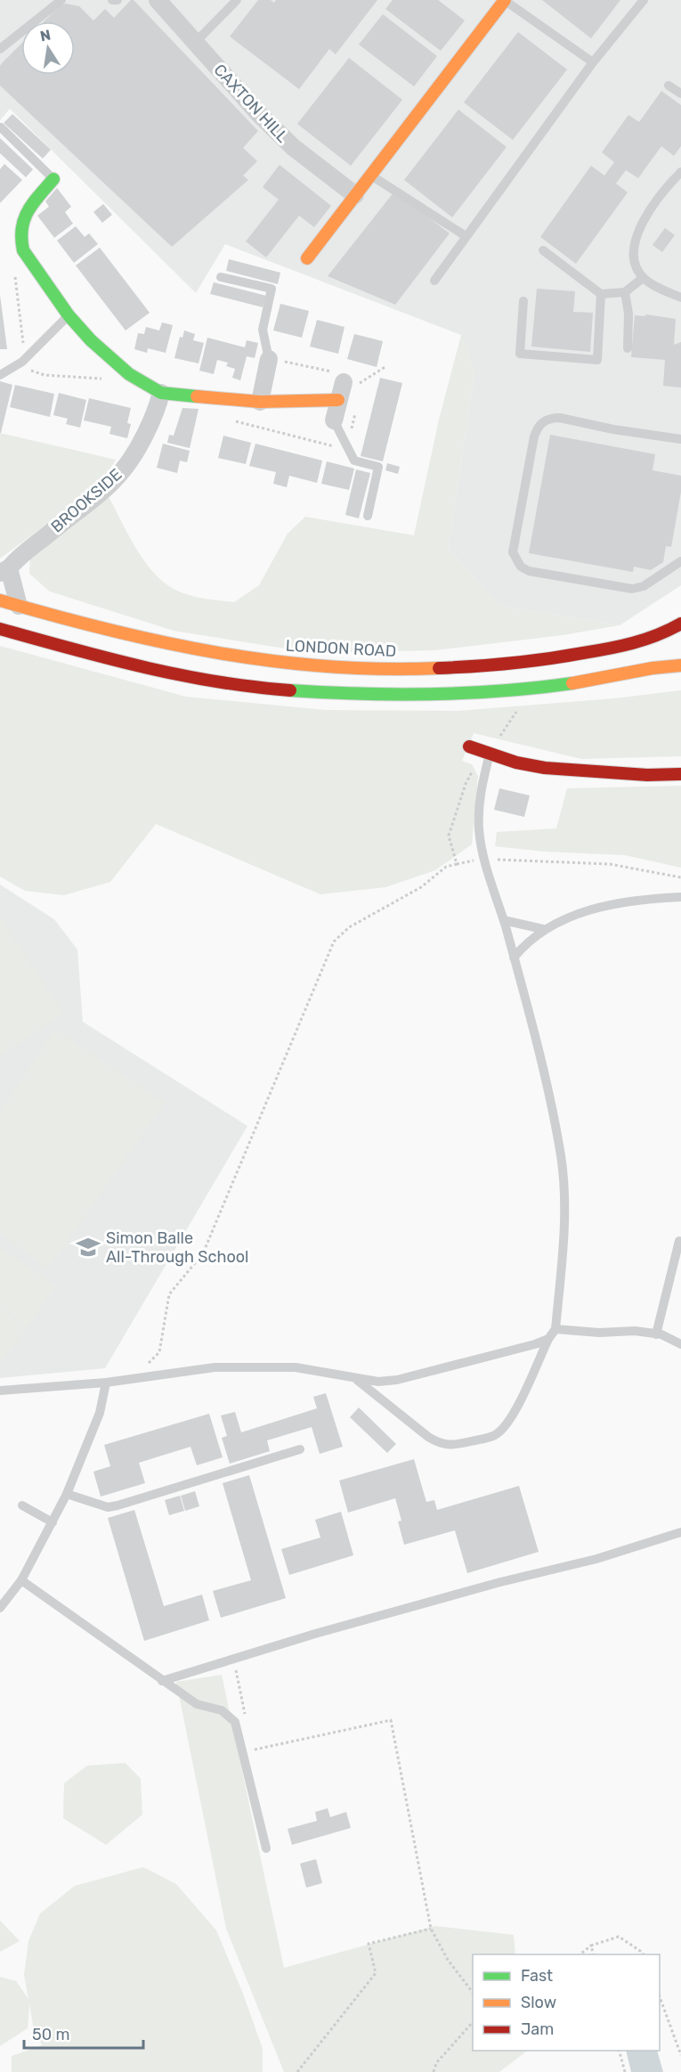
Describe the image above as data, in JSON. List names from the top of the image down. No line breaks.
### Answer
{"streets":{"main road":["LONDON ROAD"],"street":["CAXTON HILL","BROOKSIDE"]},"crossings":[["BROOKSIDE","LONDON ROAD"]],"places":{"school or university":["Simon Balle All-Through School"]},"legend":["Fast","Slow","Jam"],"scale_bar":"50 m","north":"top"}
